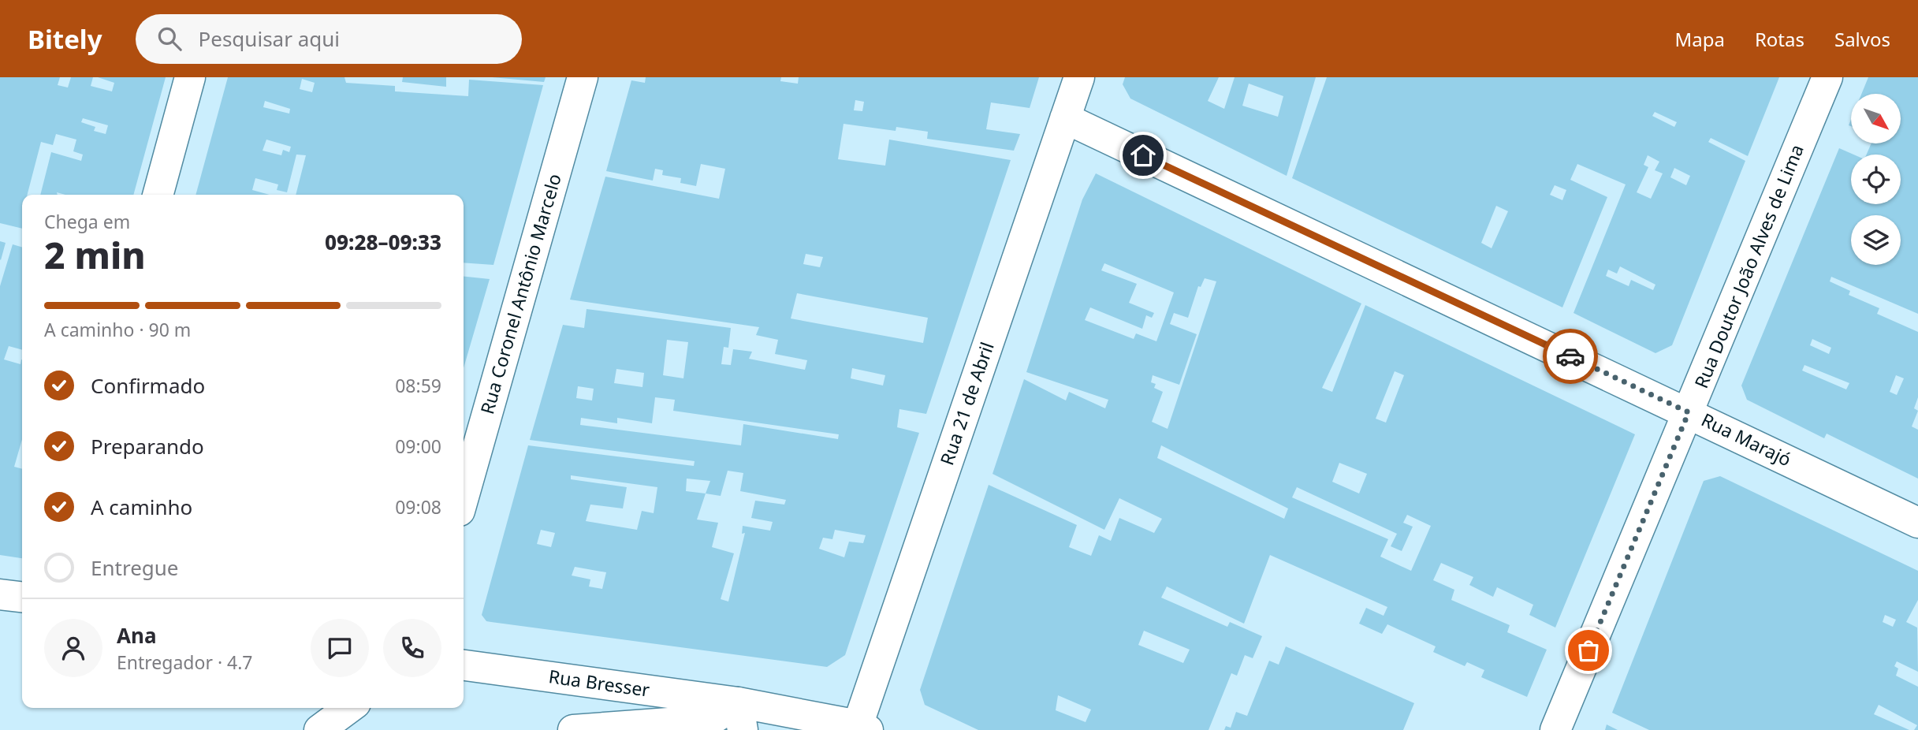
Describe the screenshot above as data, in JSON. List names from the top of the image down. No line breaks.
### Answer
{"streets":{"street":["Rua Doutor João Alves de Lima","Rua Coronel Antônio Marcelo","Rua 21 de Abril","Rua Marajó","Rua Bresser"]},"crossings":[["Rua Doutor João Alves de Lima","Rua Marajó"],["Rua 21 de Abril","Rua Marajó"],["Rua 21 de Abril","Rua Bresser"]],"north":"bottom right","page":{"header":"Bitely","search":"Pesquisar aqui","nav":["Mapa","Rotas","Salvos"],"heading":["2 min","Chega em","09:28–09:33"],"panel":["Ana","Entregador · 4.7"],"bar":"A caminho · 90 m","list":[["Confirmado","08:59"],["Preparando","09:00"],["A caminho","09:08"],"Entregue"]}}
